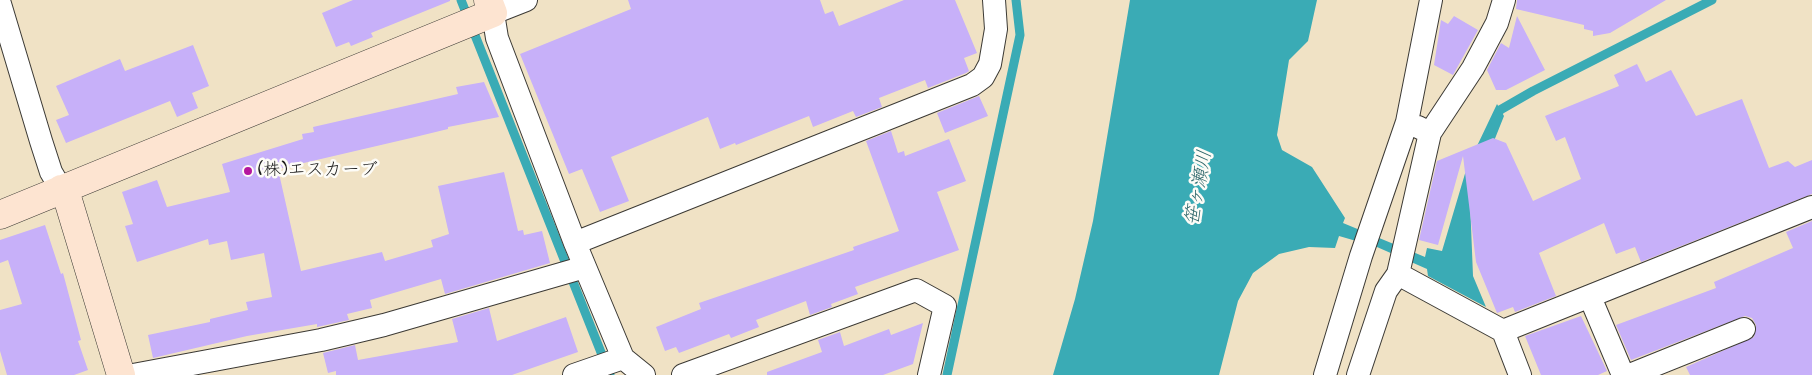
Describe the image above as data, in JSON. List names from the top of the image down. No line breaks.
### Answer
{"water":["笹ヶ瀬川"],"places":["(株)エスカーブ"]}
